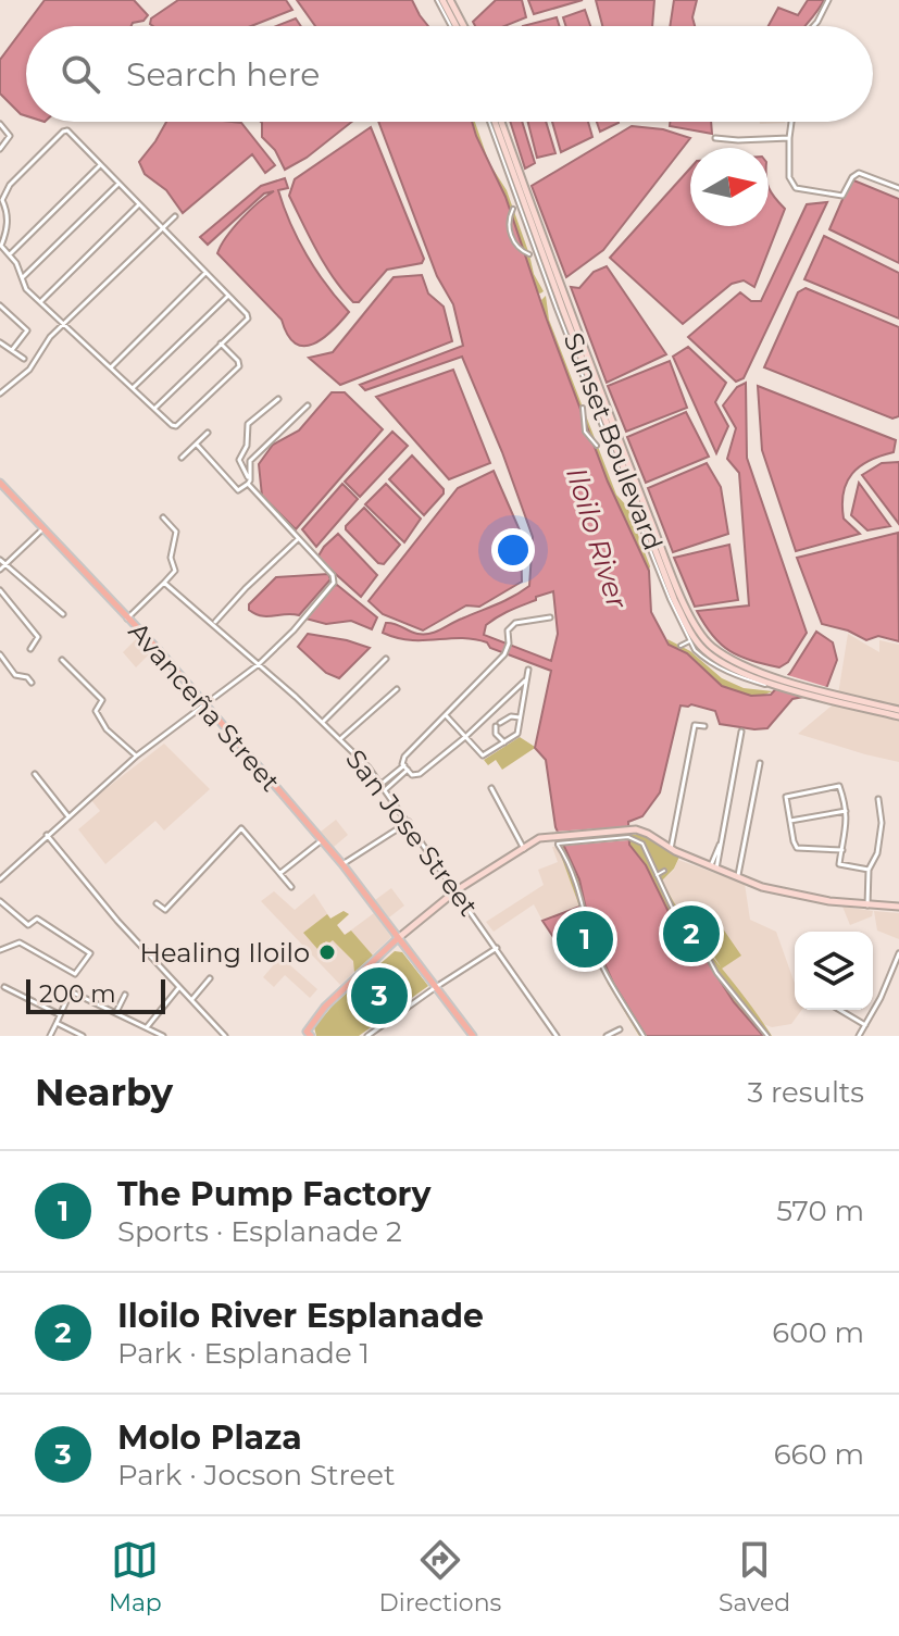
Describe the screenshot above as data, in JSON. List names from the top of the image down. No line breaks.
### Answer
{"streets":{"main road":["Sunset Boulevard","Avanceña Street"],"street":["San Jose Street"]},"water":["Iloilo River"],"places":["Healing Iloilo"],"scale_bar":"200 m","north":"right","page":{"search":"Search here","pins":["2","1","3"],"scale":"200 m","heading":["Nearby","3 results"],"list":[{"mark":"1","name":"The Pump Factory","note":"Sports · Esplanade 2","value":"570 m"},{"mark":"2","name":"Iloilo River Esplanade","note":"Park · Esplanade 1","value":"600 m"},{"mark":"3","name":"Molo Plaza","note":"Park · Jocson Street","value":"660 m"}],"nav":["Map","Directions","Saved"]}}
